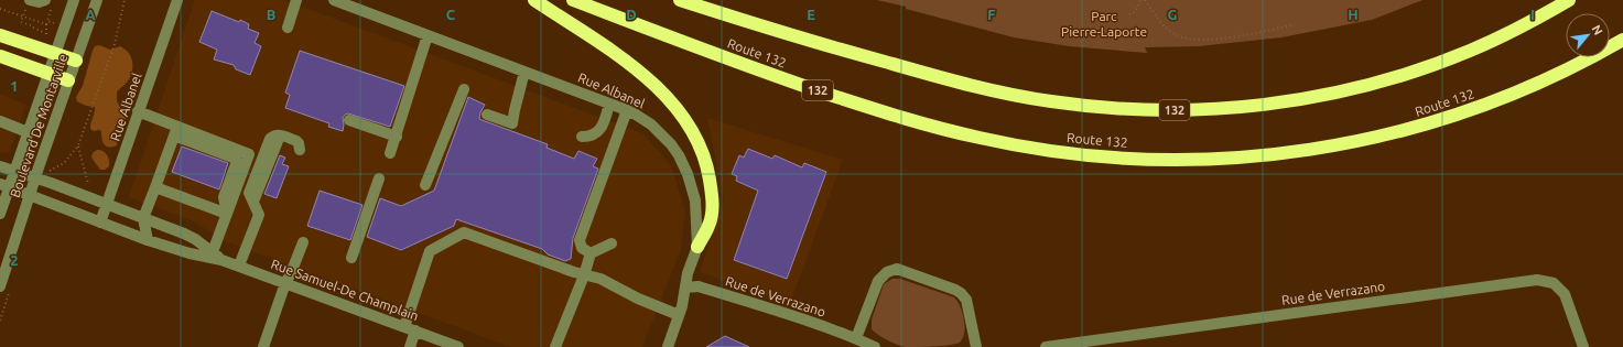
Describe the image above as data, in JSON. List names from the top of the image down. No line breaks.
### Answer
{"streets":{"highway":["Route 132","132"],"street":["Rue Albanel","Boulevard De Montarville","Rue Samuel-De Champlain","Rue de Verrazano"]},"crossings":[["Rue Albanel","Rue Samuel-De Champlain"],["Rue Albanel","Rue de Verrazano"],["Boulevard De Montarville","Rue Samuel-De Champlain"]],"parks":["Parc Pierre-Laporte"],"north":"top right","grid":{"columns":["A","B","C","D","E","F","G","H","I"],"rows":["1","2"]}}
